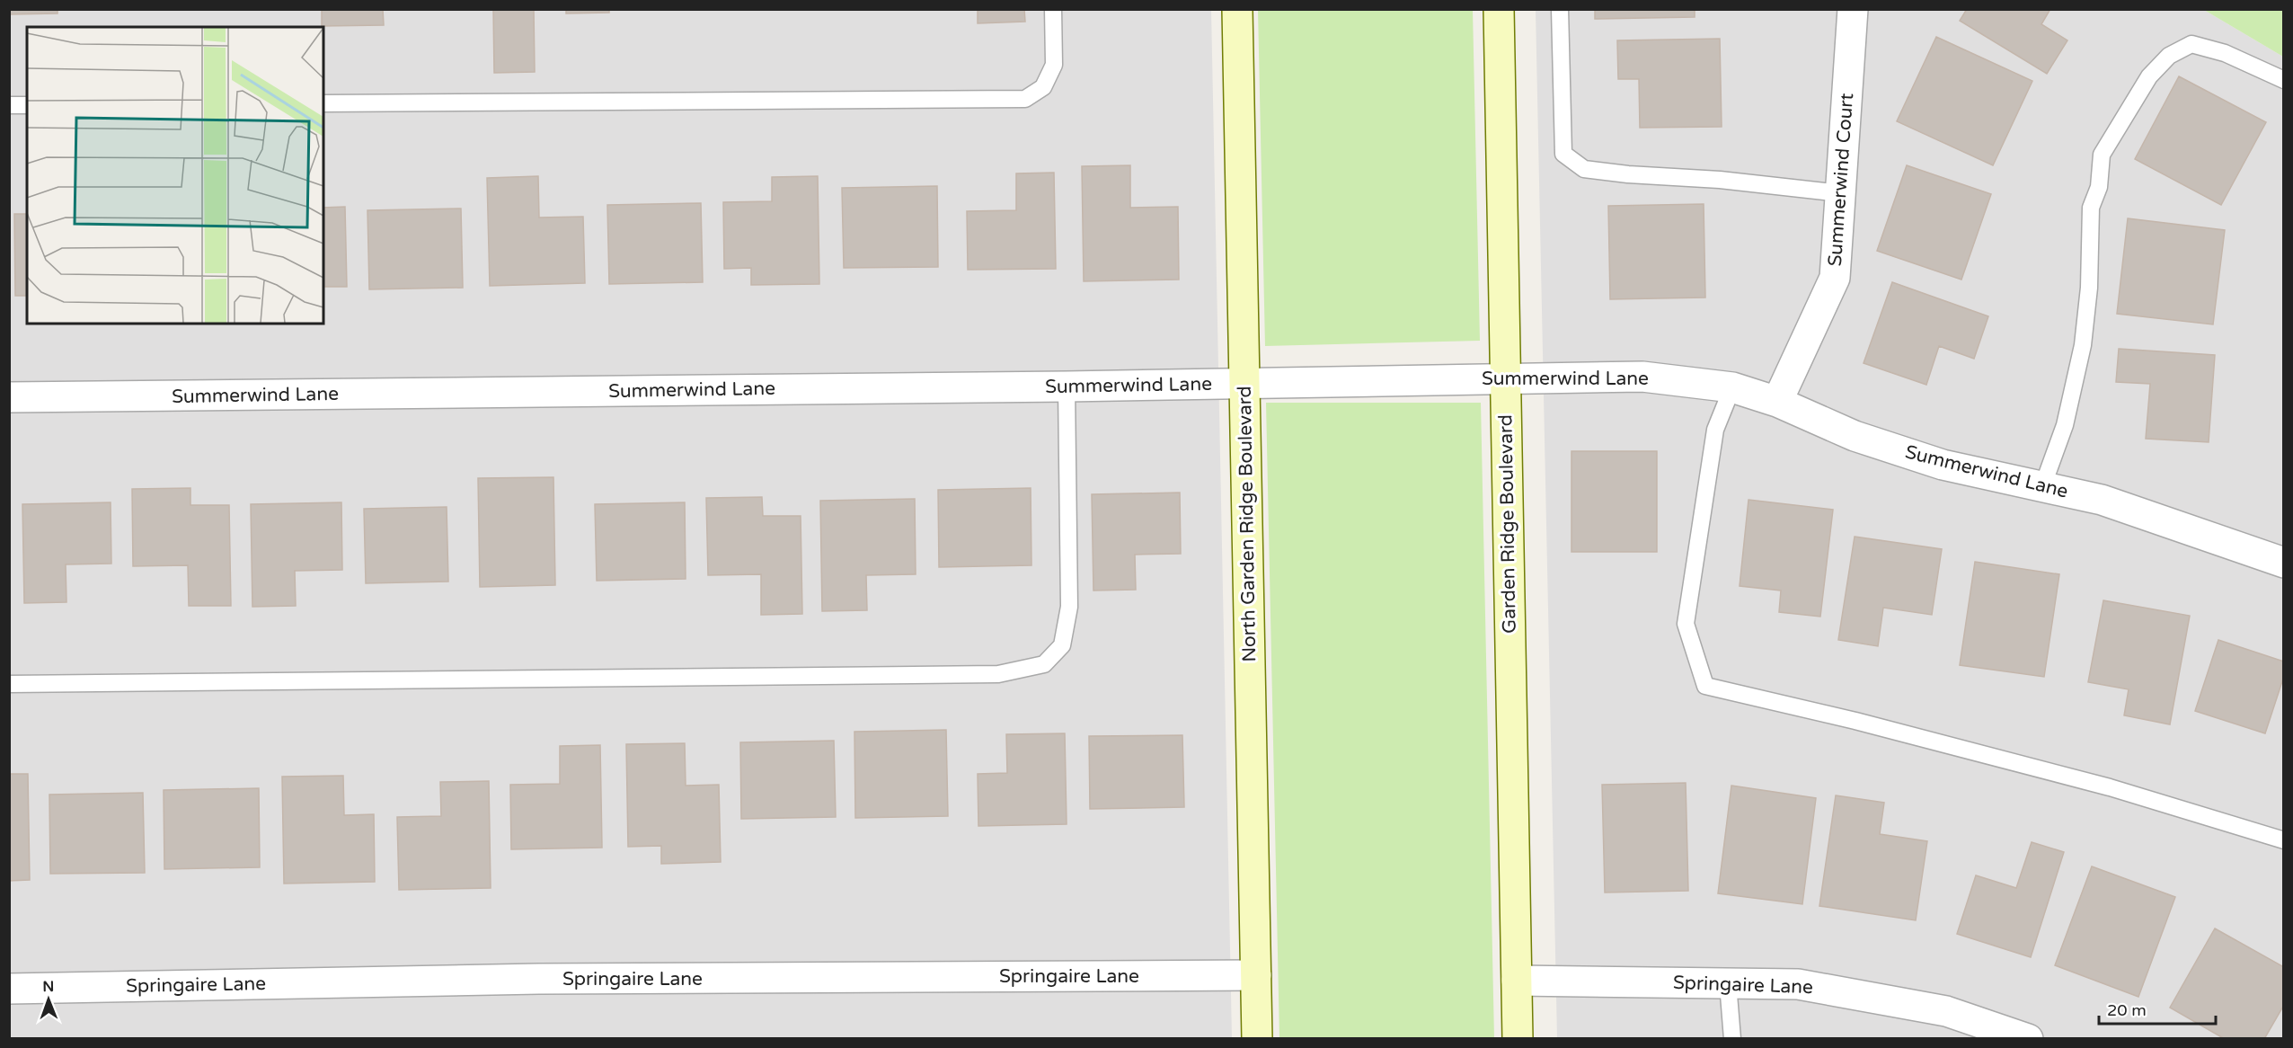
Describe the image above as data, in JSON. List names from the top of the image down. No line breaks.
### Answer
{"streets":{"main road":["North Garden Ridge Boulevard","Garden Ridge Boulevard"],"street":["Summerwind Court","Summerwind Lane","Springaire Lane"]},"crossings":[["Summerwind Court","Summerwind Lane"],["Summerwind Lane","North Garden Ridge Boulevard"],["Summerwind Lane","Garden Ridge Boulevard"],["North Garden Ridge Boulevard","Springaire Lane"],["Garden Ridge Boulevard","Springaire Lane"]],"scale_bar":"20 m","north":"top"}
